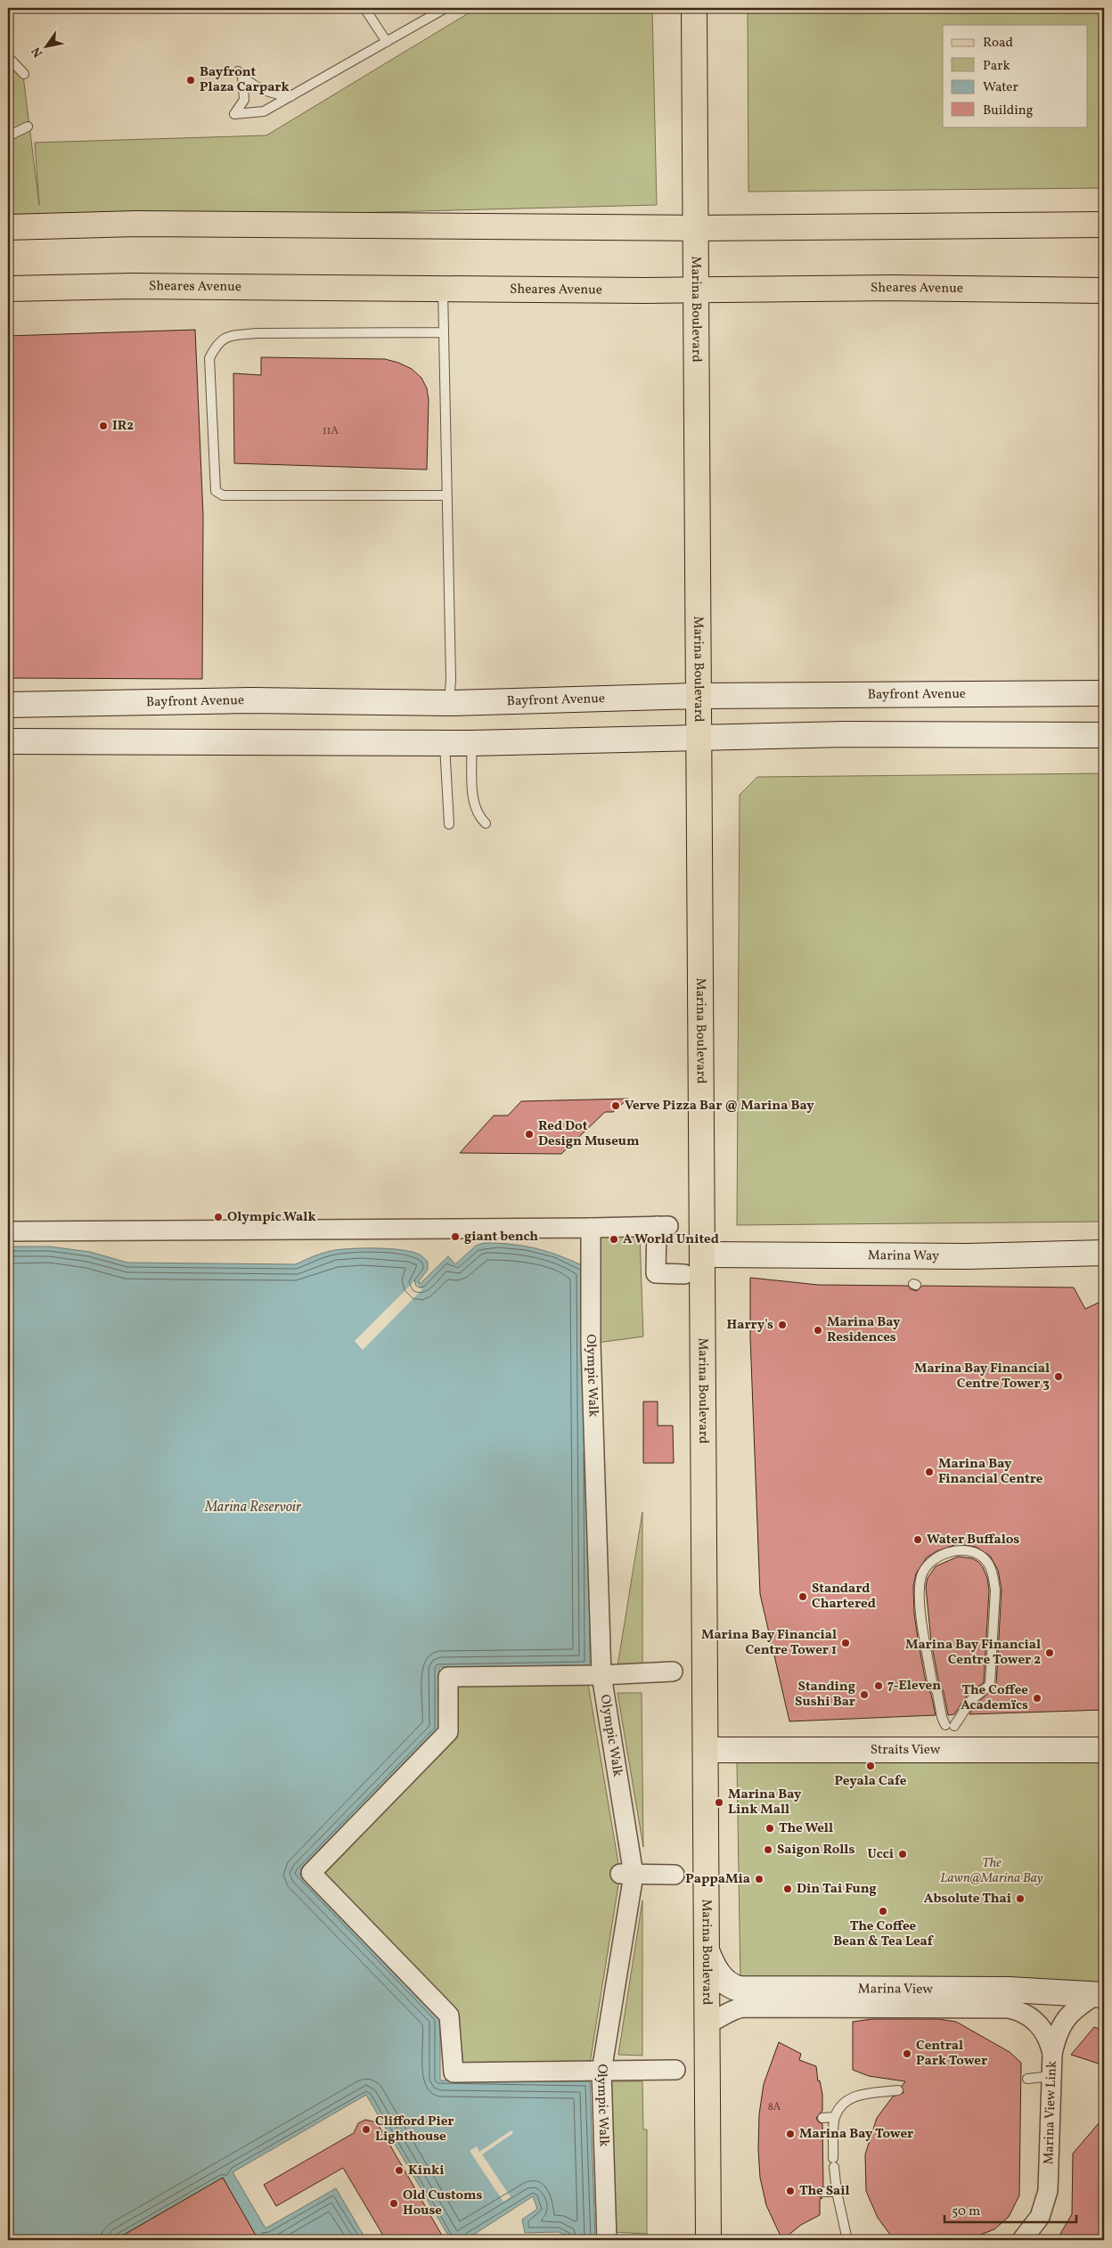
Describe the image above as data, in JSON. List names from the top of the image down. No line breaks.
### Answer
{"streets":{"main road":["Sheares Avenue","Marina Boulevard","Bayfront Avenue","Marina Way","Straits View","Marina View"],"street":["Olympic Walk","Marina View Link"]},"crossings":[["Sheares Avenue","Marina Boulevard"],["Marina Boulevard","Bayfront Avenue"],["Marina Boulevard","Marina Way"],["Marina Boulevard","Straits View"],["Marina Boulevard","Marina View"],["Marina View","Marina View Link"]],"water":["Marina Reservoir"],"parks":["The Lawn@Marina Bay"],"places":["Bayfront Plaza Carpark","IR2","Verve Pizza Bar @ Marina Bay","Red Dot Design Museum","Olympic Walk","giant bench","A World United","Harry's","Marina Bay Residences","Marina Bay Financial Centre Tower 3","Marina Bay Financial Centre","Water Buffalos","Standard Chartered","Marina Bay Financial Centre Tower 1","Marina Bay Financial Centre Tower 2","7-Eleven","Standing Sushi Bar","The Coffee Academïcs","Peyala Cafe","Marina Bay Link Mall","The Well","Saigon Rolls","Ucci","PappaMia","Din Tai Fung","Absolute Thai","The Coffee Bean & Tea Leaf","Central Park Tower","Clifford Pier Lighthouse","Marina Bay Tower","Kinki","The Sail","Old Customs House"],"house_numbers":["11A","8A"],"legend":["Road","Park","Water","Building"],"scale_bar":"50 m","north":"bottom left"}
